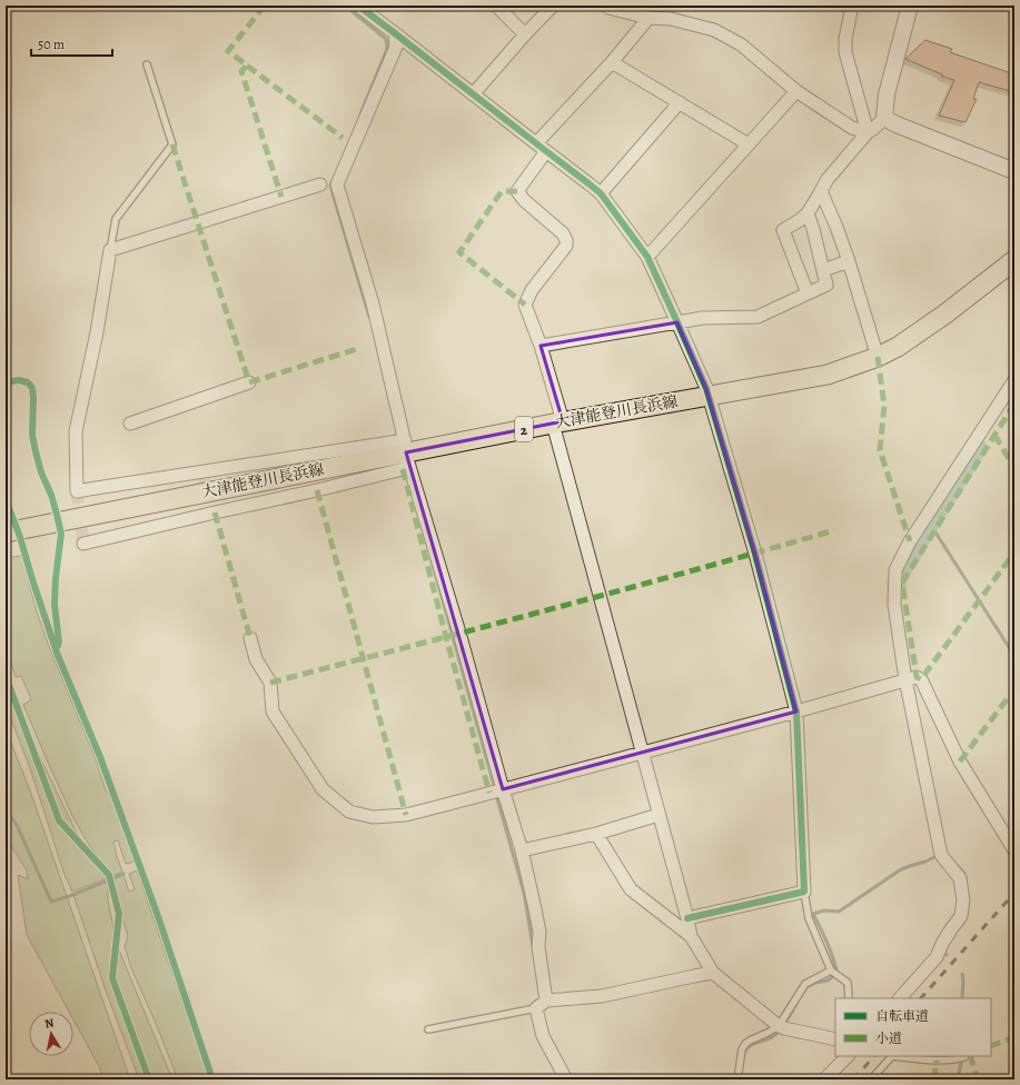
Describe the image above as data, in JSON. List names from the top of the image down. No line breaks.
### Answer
{"streets":{"main road":["大津能登川長浜線","2"]},"legend":["自転車道","小道"],"scale_bar":"50 m","north":"top"}
